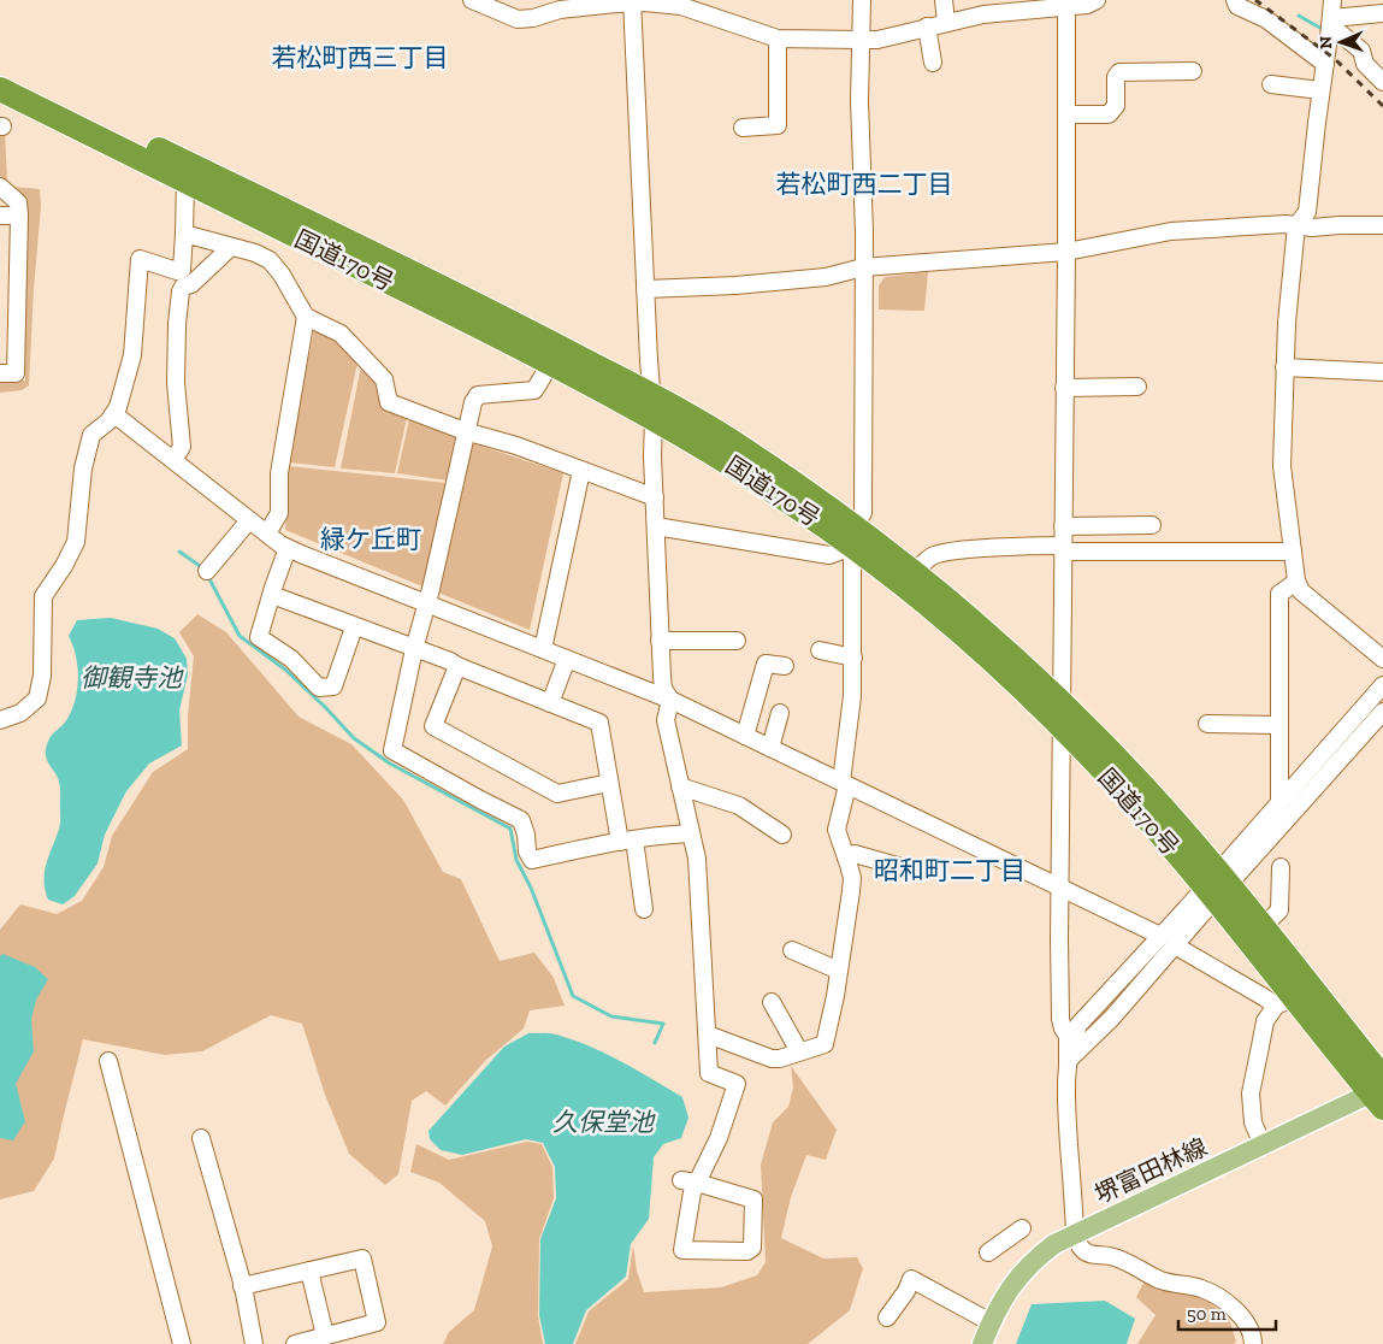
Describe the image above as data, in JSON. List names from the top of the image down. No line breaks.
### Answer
{"streets":{"highway":["国道170号"],"main road":["堺富田林線"]},"crossings":[["国道170号","堺富田林線"]],"districts":["若松町西三丁目","若松町西二丁目","緑ケ丘町","昭和町二丁目"],"water":["御観寺池","久保堂池"],"scale_bar":"50 m","north":"left"}
